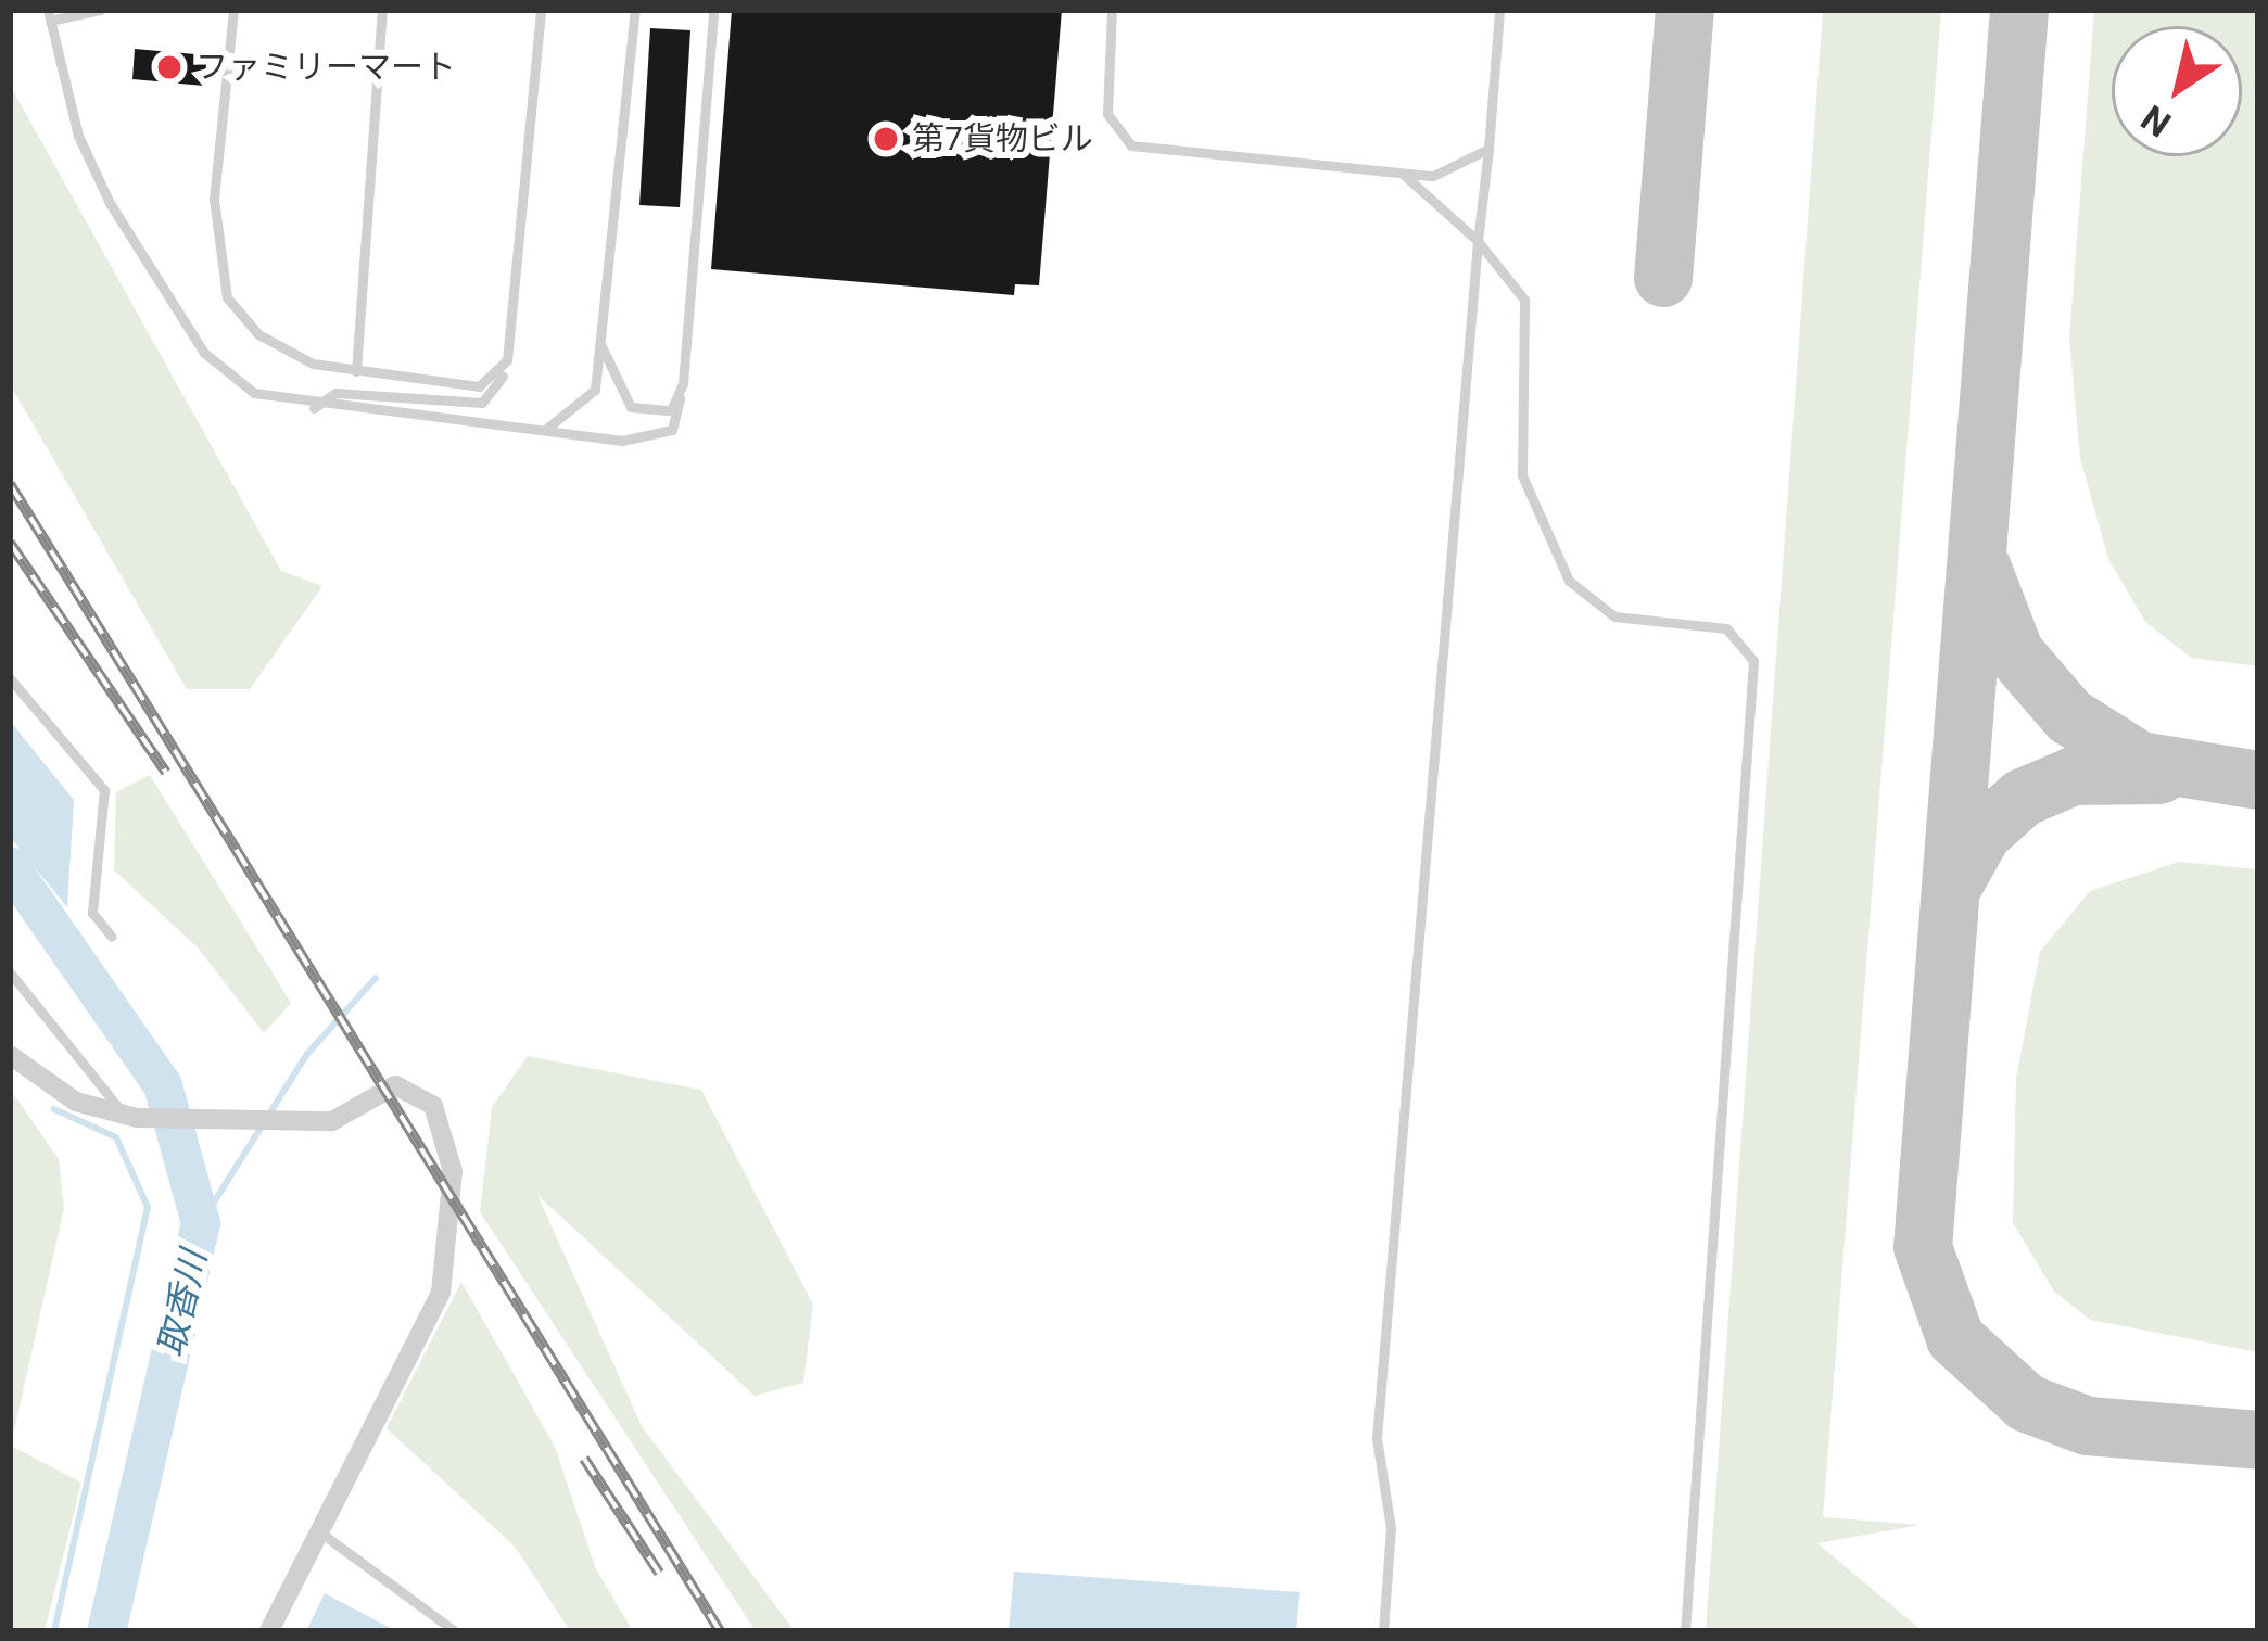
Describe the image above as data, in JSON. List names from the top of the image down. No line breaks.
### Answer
{"water":["取香川"],"places":["ファミリーマート","第7貨物ビル"],"north":"bottom left"}
